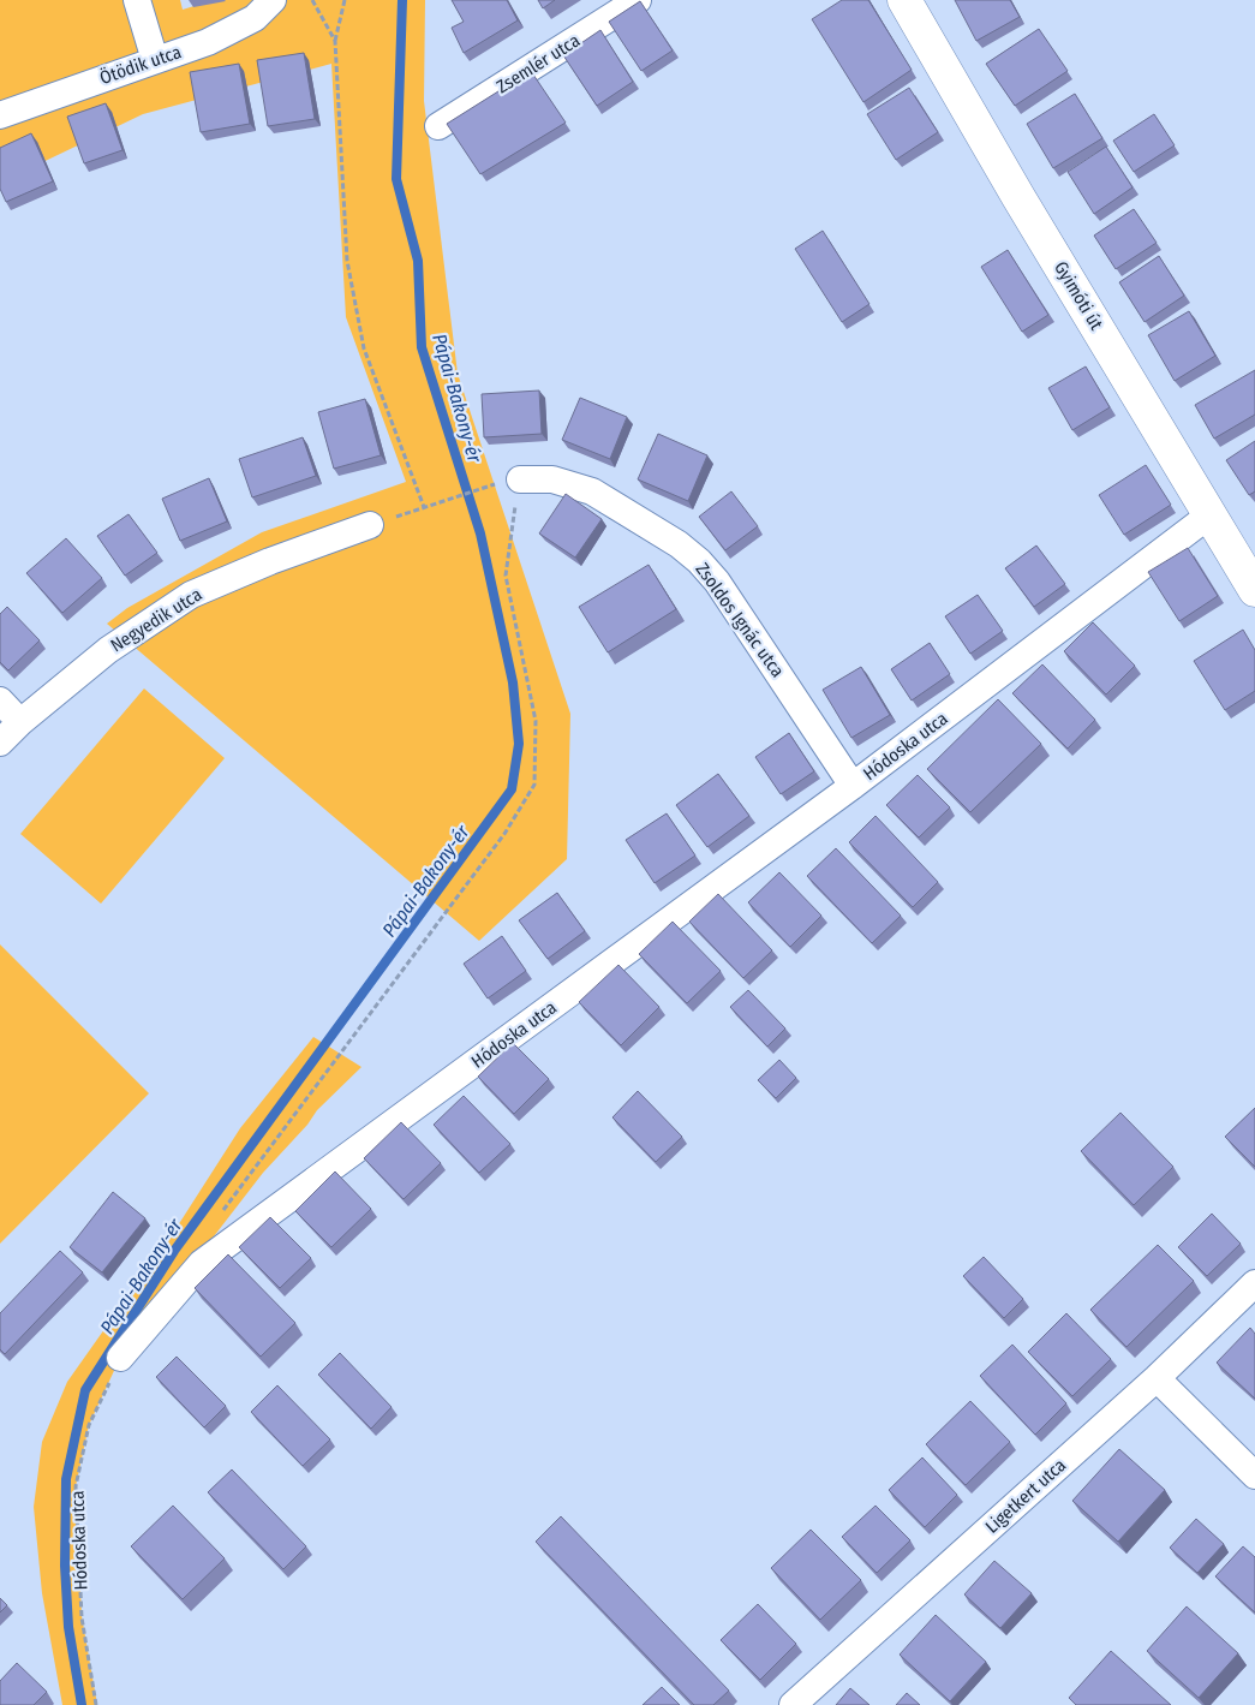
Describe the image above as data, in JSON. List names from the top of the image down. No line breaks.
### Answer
{"streets":{"main road":["Gyimóti út"],"street":["Zsemlér utca","Ötödik utca","Negyedik utca","Zsoldos Ignác utca","Hódoska utca","Ligetkert utca"]},"crossings":[["Gyimóti út","Hódoska utca"],["Zsoldos Ignác utca","Hódoska utca"]],"water":["Pápai-Bakony-ér"]}
